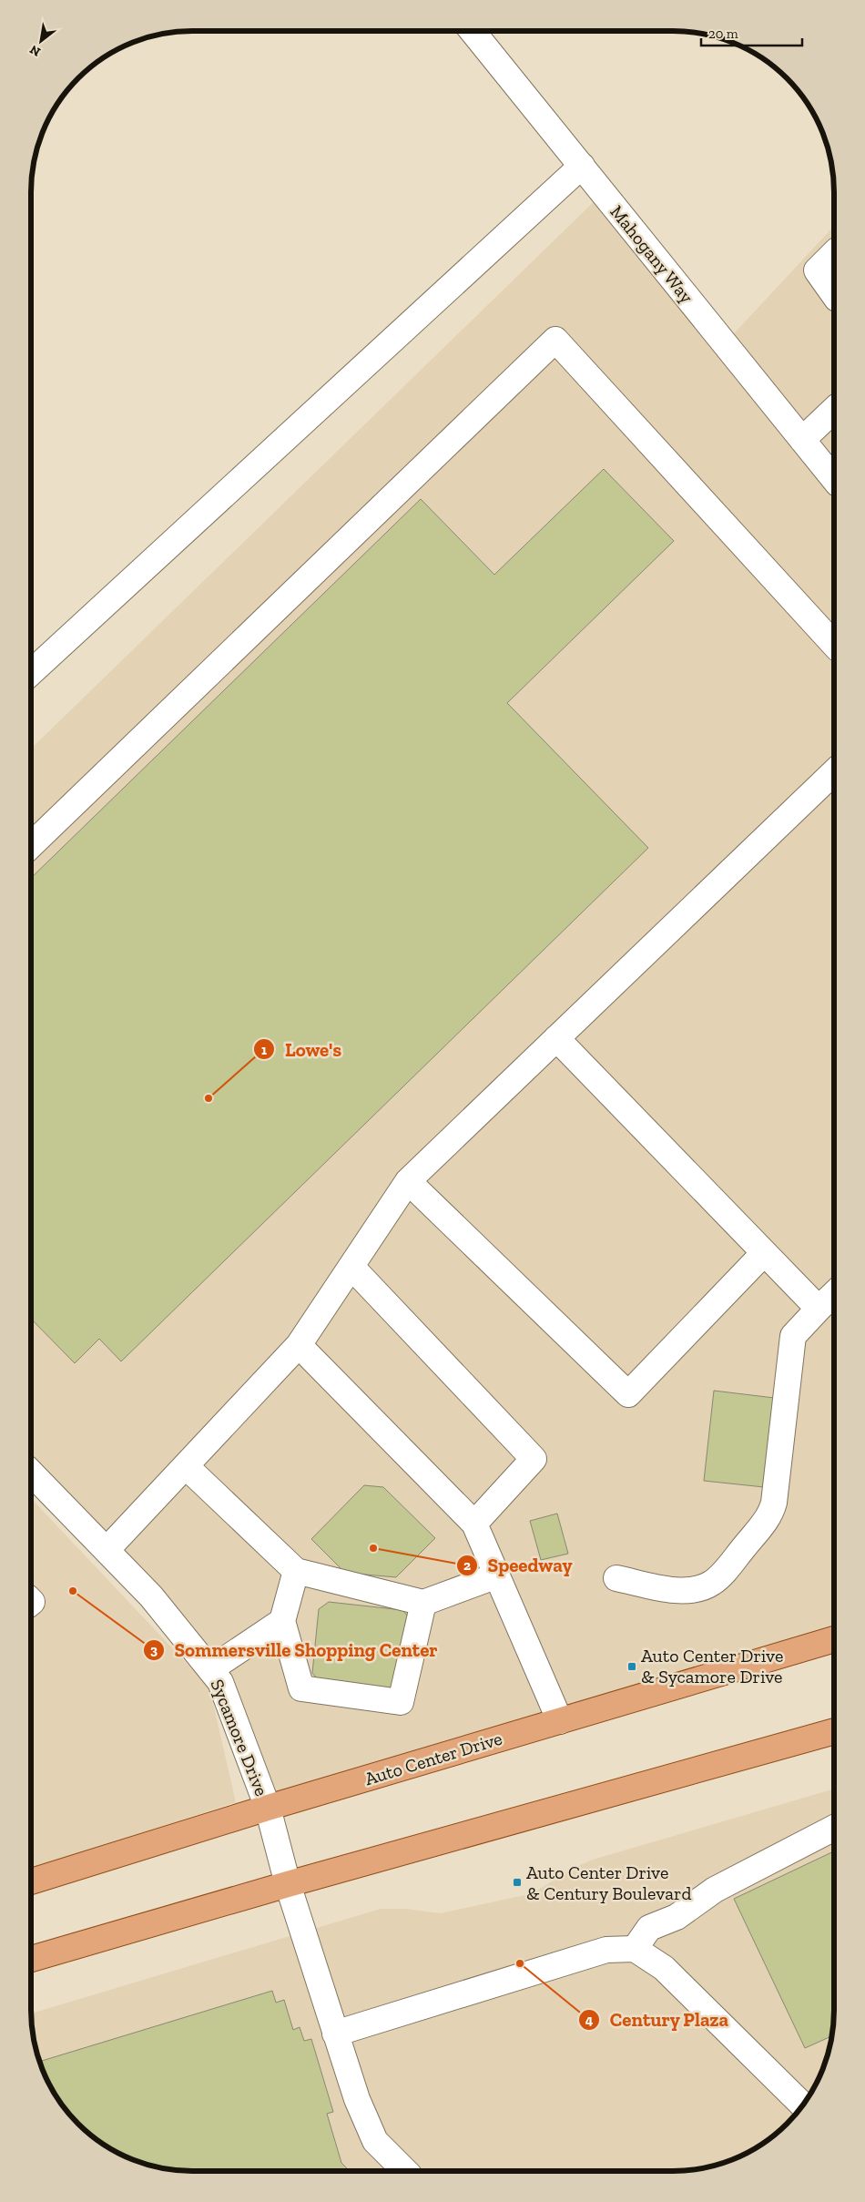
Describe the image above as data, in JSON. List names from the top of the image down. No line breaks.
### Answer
{"streets":{"main road":["Auto Center Drive"],"street":["Mahogany Way","Sycamore Drive"]},"crossings":[["Sycamore Drive","Auto Center Drive"]],"places":{"other":["Lowe's","Speedway","Sommersville Shopping Center","Century Plaza"],"transit":["Auto Center Drive & Sycamore Drive","Auto Center Drive & Century Boulevard"]},"scale_bar":"20 m","north":"bottom left"}
